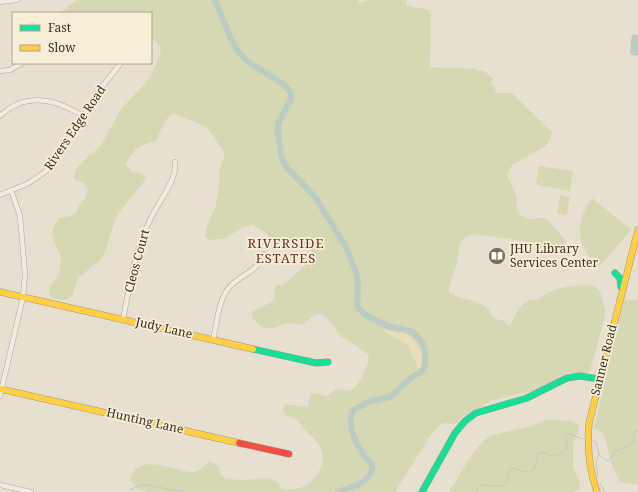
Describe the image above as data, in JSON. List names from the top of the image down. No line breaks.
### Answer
{"streets":{"street":["Rivers Edge Road","Cleos Court","Judy Lane","Sanner Road","Hunting Lane"]},"crossings":[["Cleos Court","Judy Lane"]],"districts":["RIVERSIDE ESTATES"],"places":{"library":["JHU Library Services Center"]},"legend":["Fast","Slow"]}
